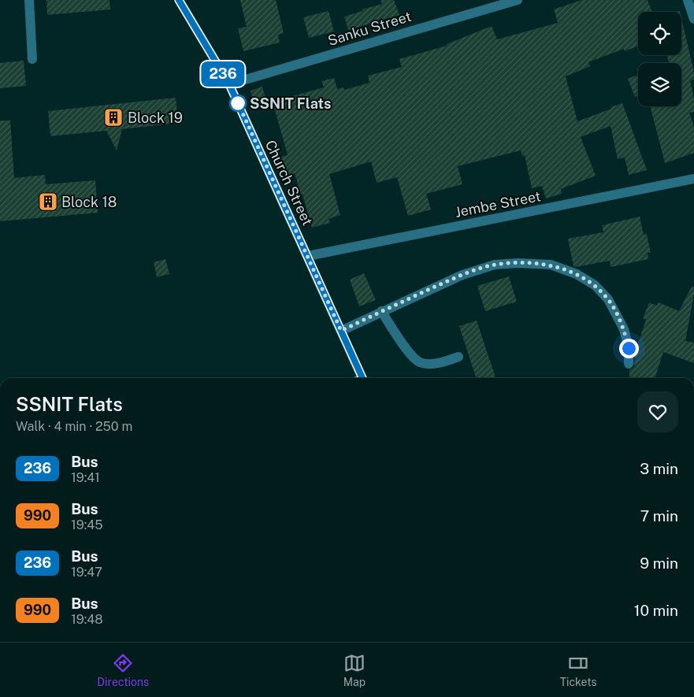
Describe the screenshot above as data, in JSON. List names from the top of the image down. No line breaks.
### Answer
{"streets":{"street":["Sanku Street","Church Street","Jembe Street"]},"crossings":[["Sanku Street","Church Street"],["Church Street","Jembe Street"]],"places":{"other":["SSNIT Flats"],"building":["Block 19","Block 18"]},"lines":["bus line 236"],"page":{"on_map":"236","heading":["SSNIT Flats","Walk · 4 min · 250 m"],"list":[{"mark":"236","name":"Bus","note":"19:41","value":"3 min"},{"mark":"990","name":"Bus","note":"19:45","value":"7 min"},{"mark":"236","name":"Bus","note":"19:47","value":"9 min"},{"mark":"990","name":"Bus","note":"19:48","value":"10 min"}],"tabs":["Directions","Map","Tickets"]}}
